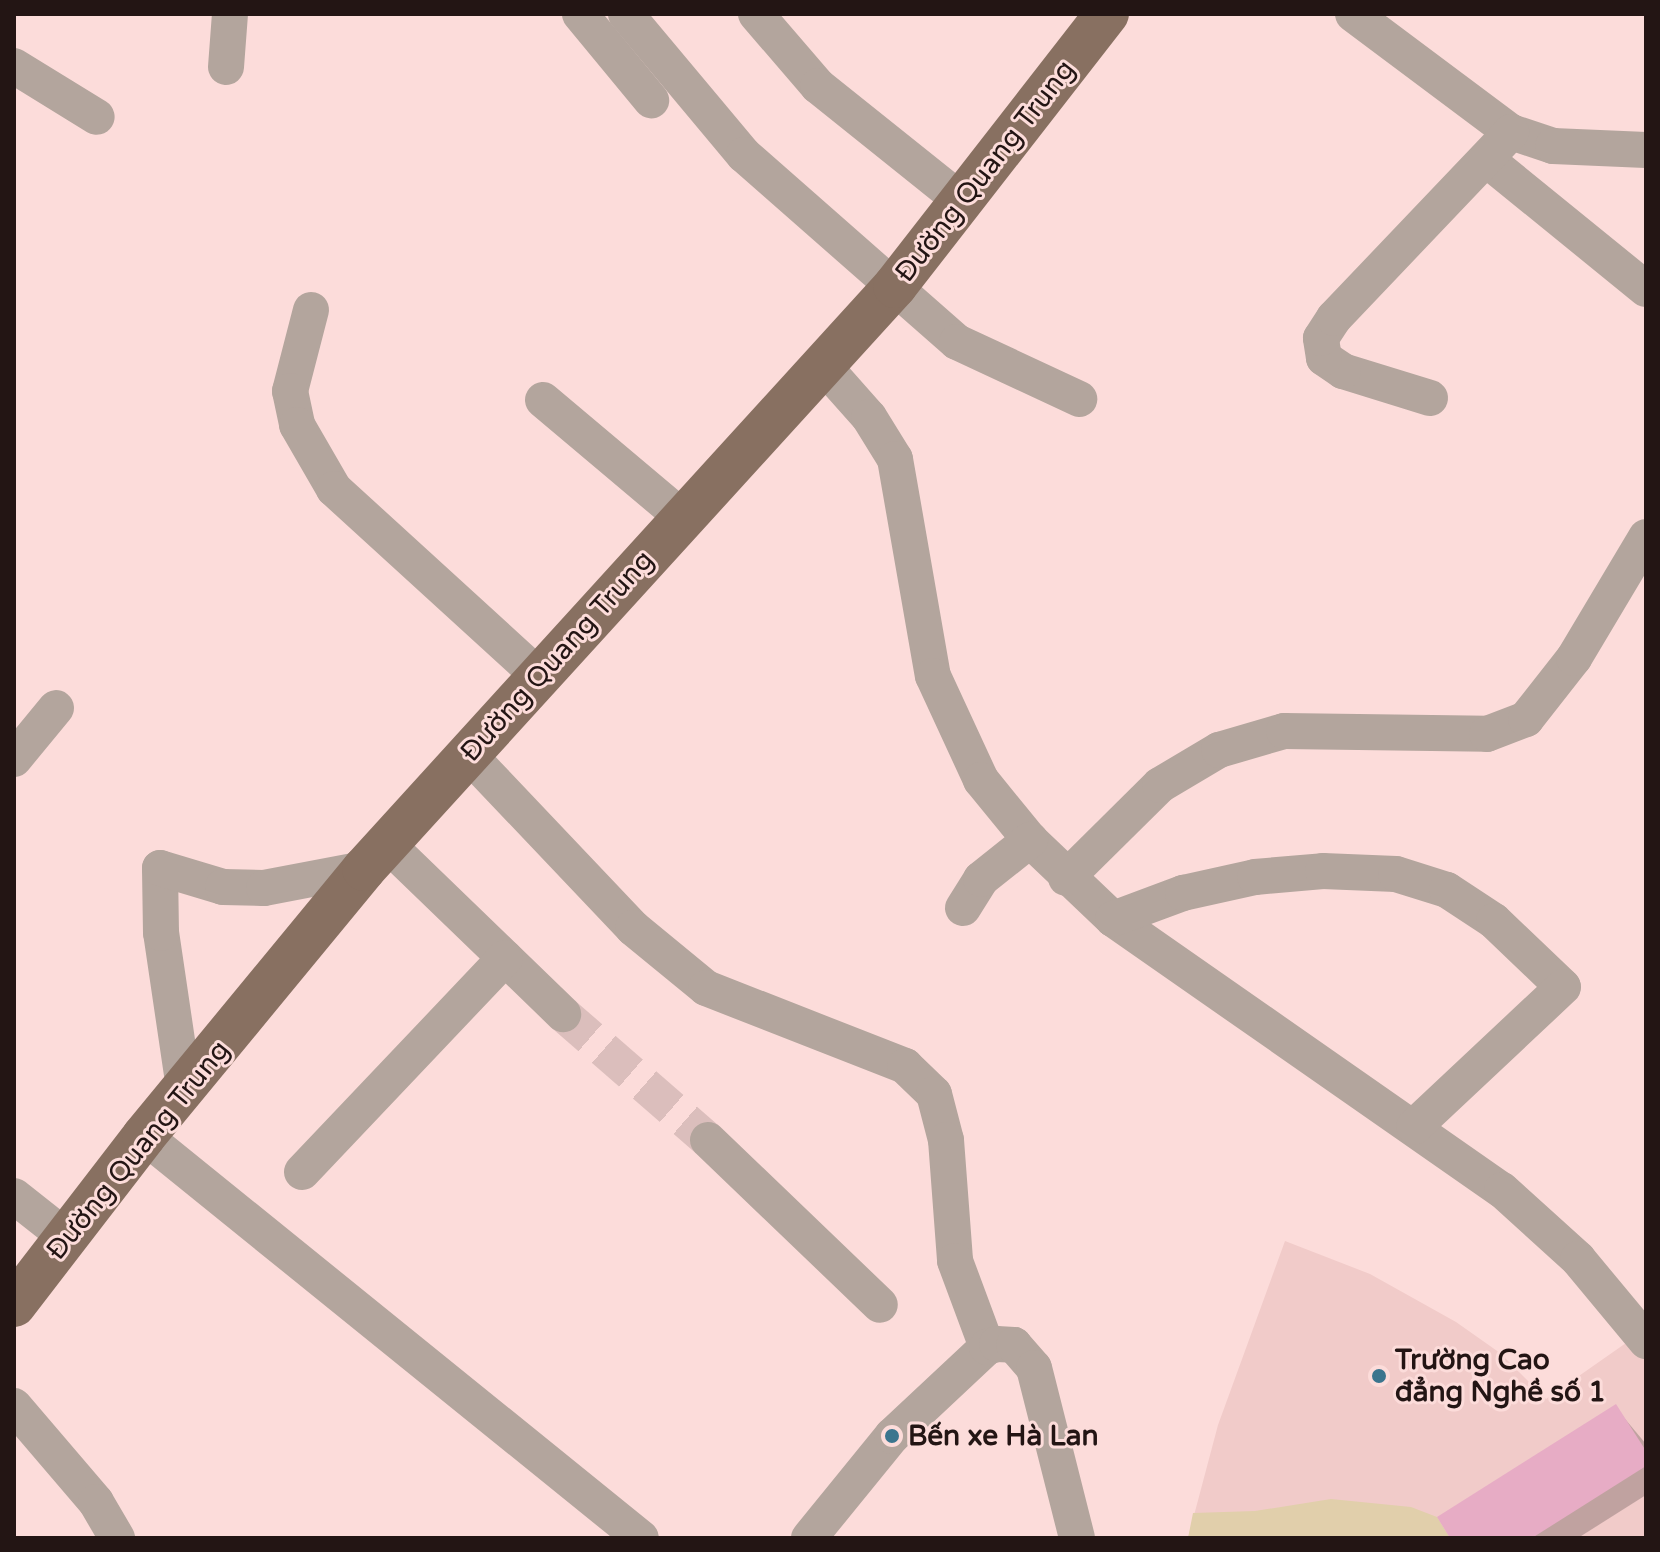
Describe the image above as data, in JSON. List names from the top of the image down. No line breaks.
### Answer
{"streets":{"main road":["Đường Quang Trung"]},"places":["Trường Cao đẳng Nghề số 1","Bến xe Hà Lan"]}
